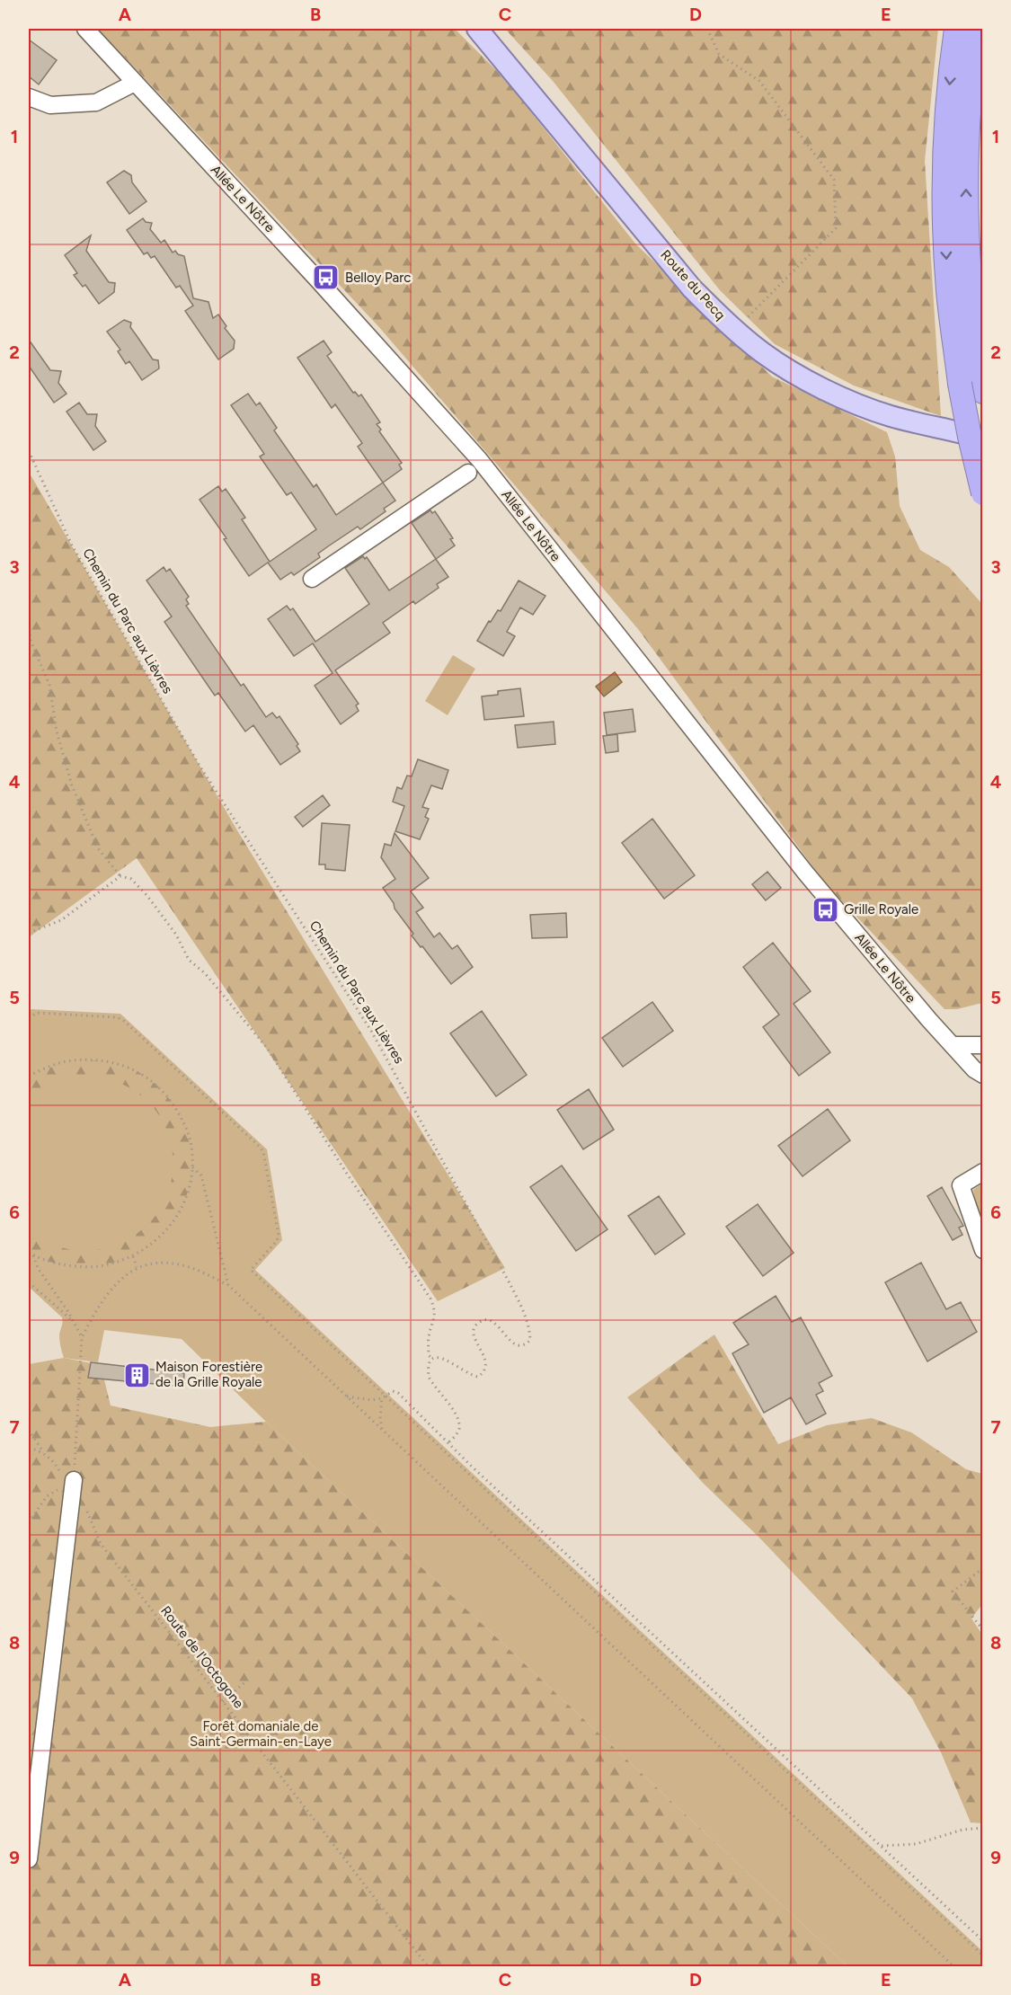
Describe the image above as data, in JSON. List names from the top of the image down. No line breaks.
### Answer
{"streets":{"main road":["Route du Pecq"],"street":["Allée Le Nôtre"],"path":["Chemin du Parc aux Lièvres","Route de l'Octogone"]},"parks":["Forêt domaniale de Saint-Germain-en-Laye"],"places":{"bus stop":["Belloy Parc","Grille Royale"],"building":["Maison Forestière de la Grille Royale"]},"grid":{"columns":["A","B","C","D","E"],"rows":["1","2","3","4","5","6","7","8","9"]}}
